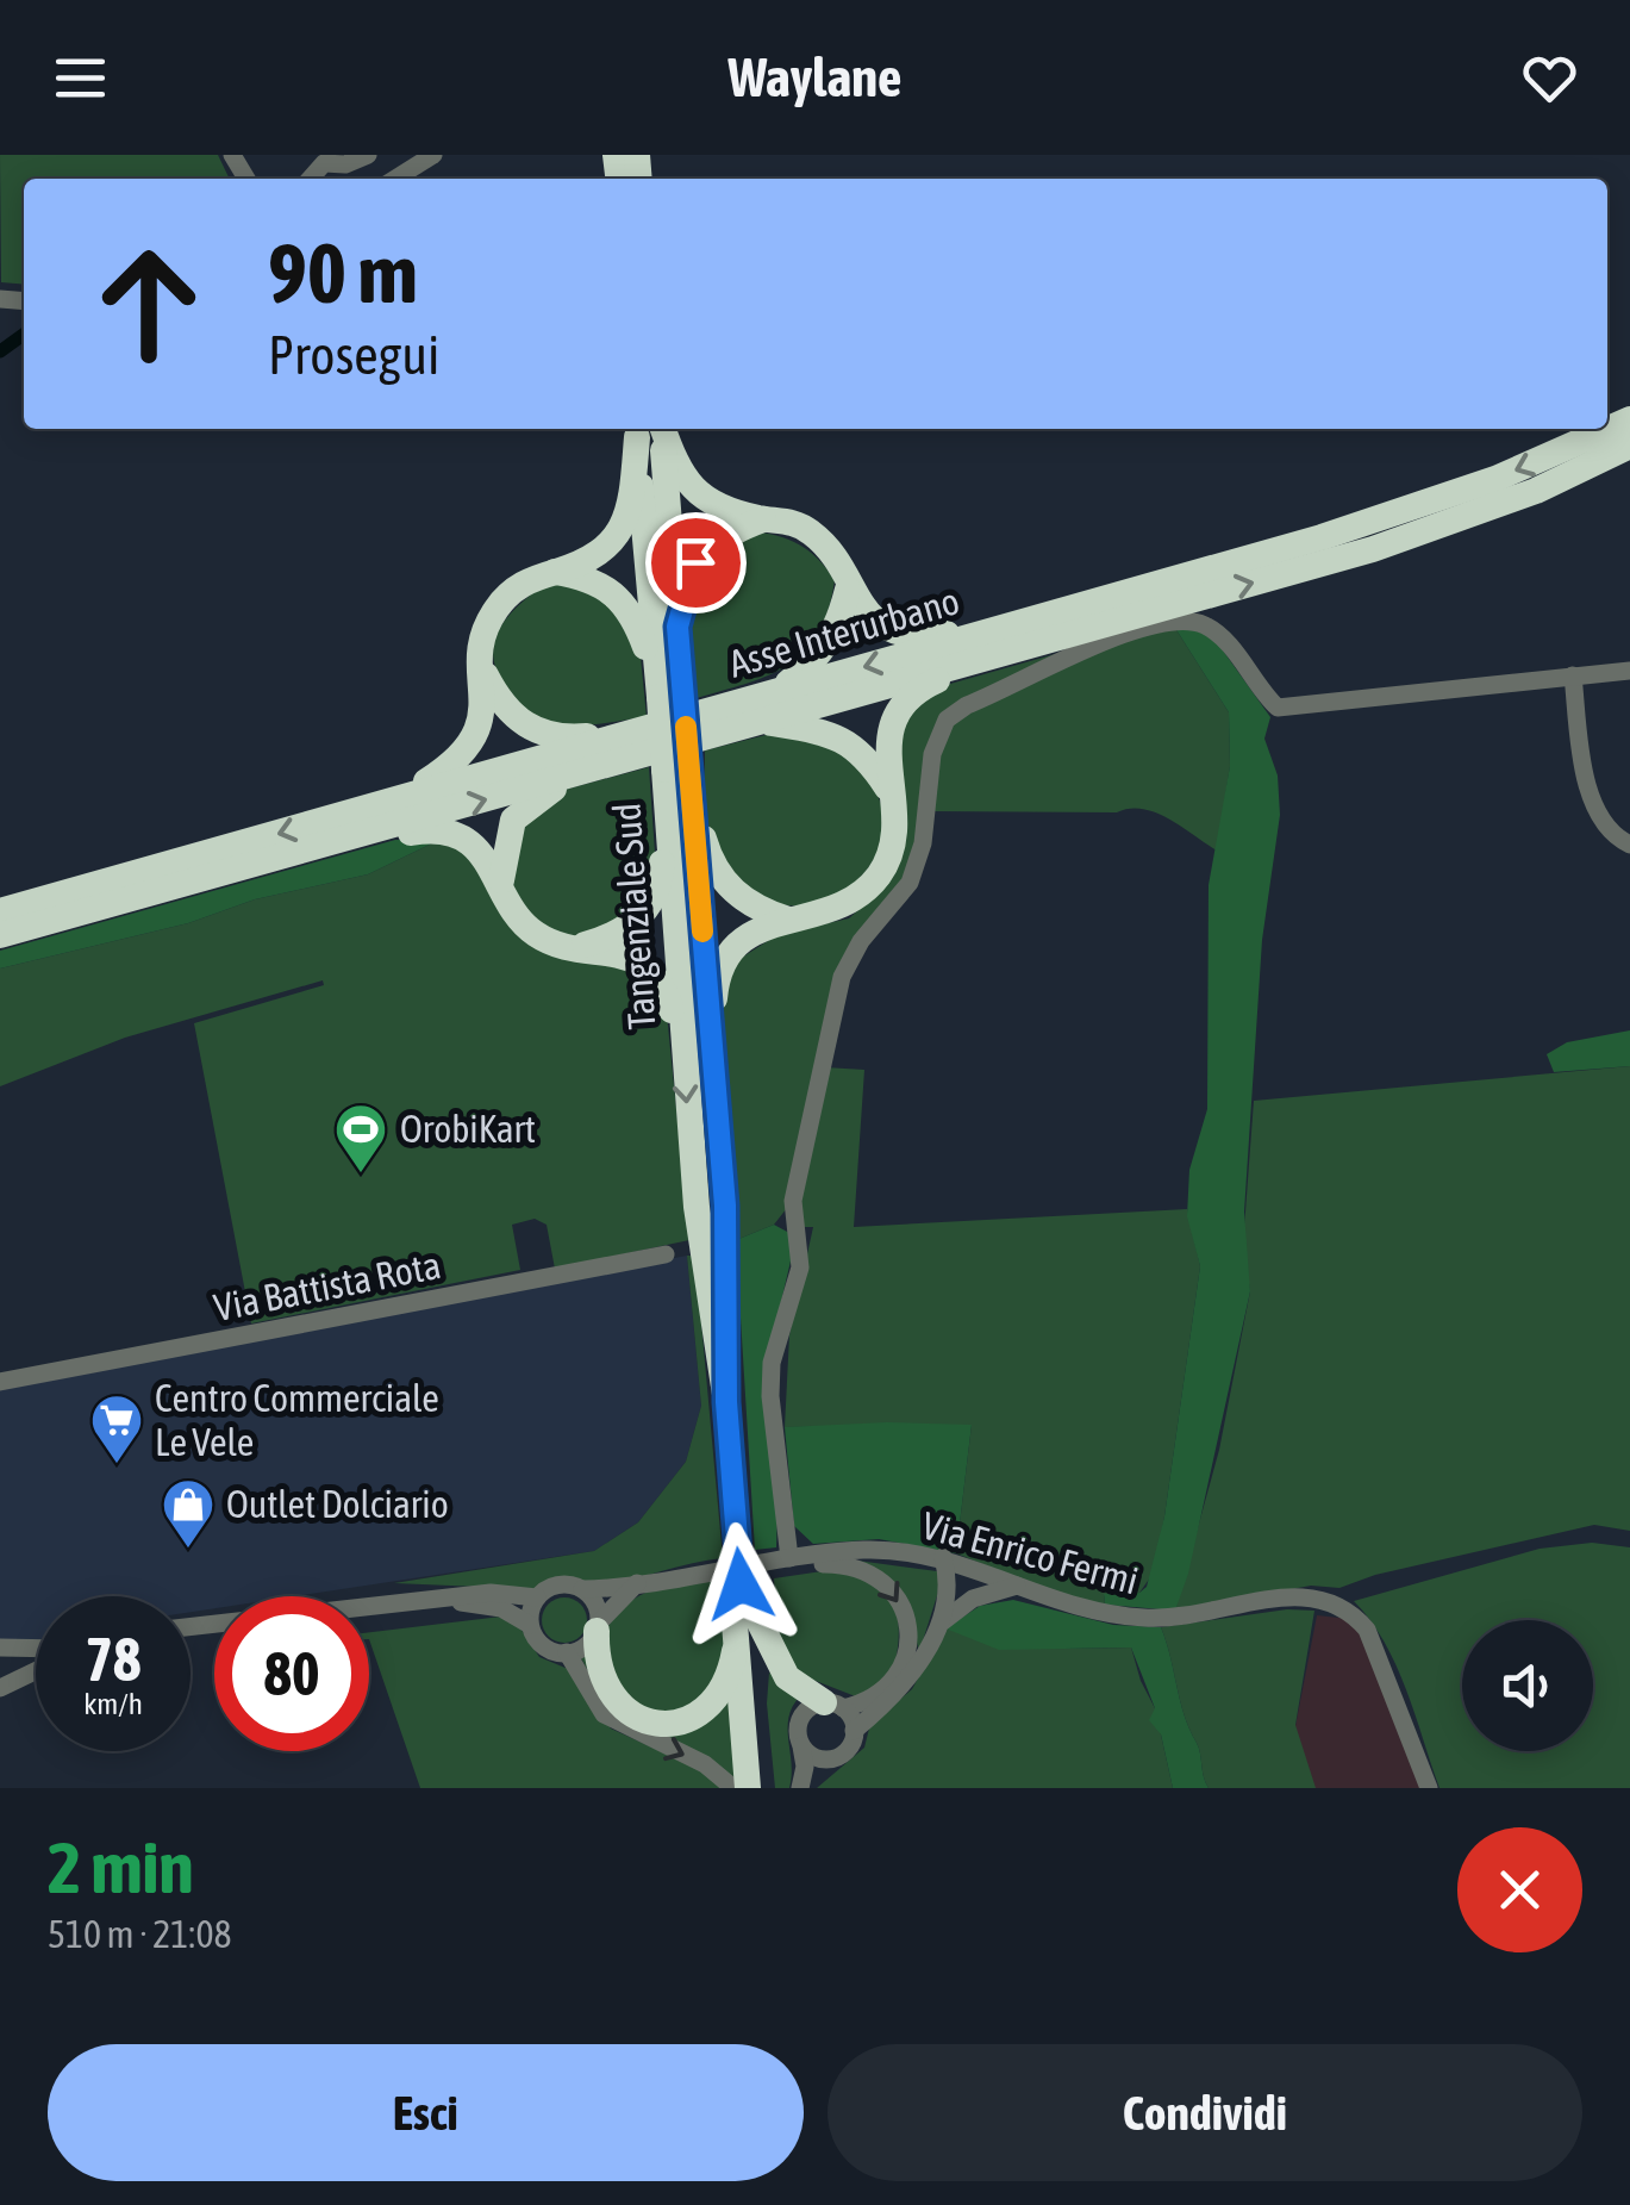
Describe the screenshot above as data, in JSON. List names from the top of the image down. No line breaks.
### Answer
{"streets":{"highway":["Asse Interurbano","Tangenziale Sud"],"street":["Via Battista Rota","Via Enrico Fermi"]},"places":{"sports":["OrobiKart"],"supermarket":["Centro Commerciale Le Vele"],"shop":["Outlet Dolciario"]},"page":{"header":"Waylane","turn":["90 m","Prosegui"],"speed":"78 km/h","limit":"80","heading":["2 min","510 m · 21:08"],"buttons":["Esci","Condividi"]}}
